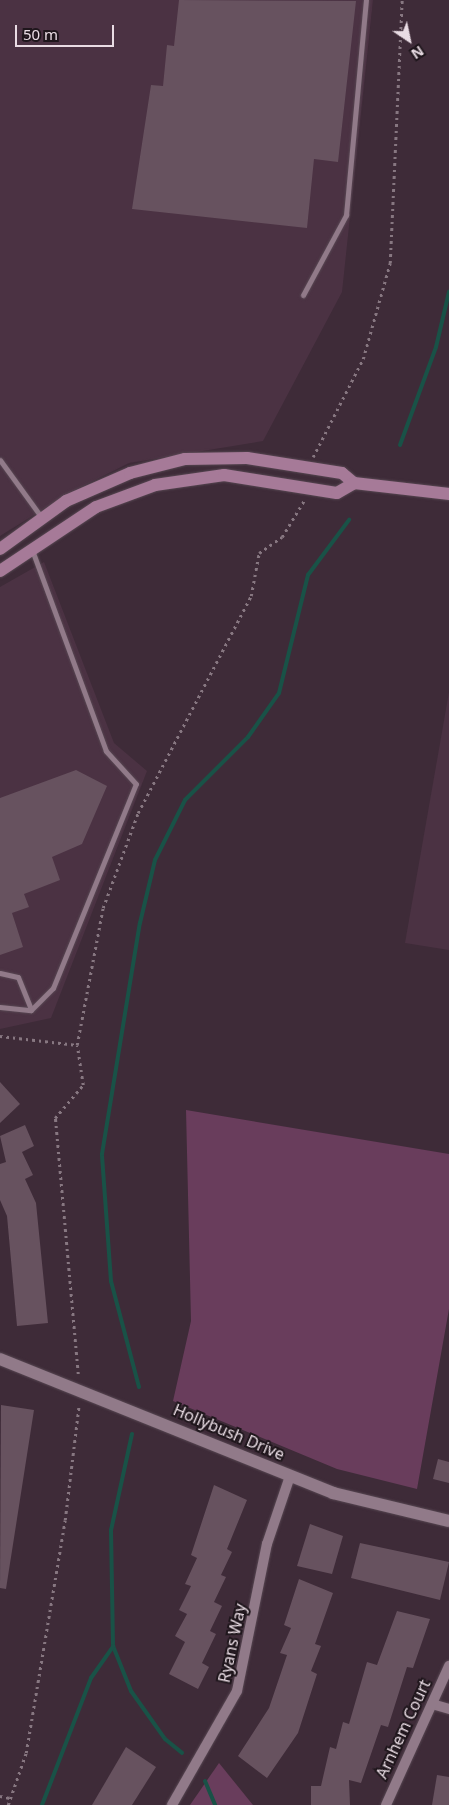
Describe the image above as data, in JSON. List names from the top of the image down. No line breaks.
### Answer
{"streets":{"street":["Hollybush Drive","Ryans Way","Arnhem Court"]},"crossings":[["Hollybush Drive","Ryans Way"]],"scale_bar":"50 m","north":"bottom right"}
